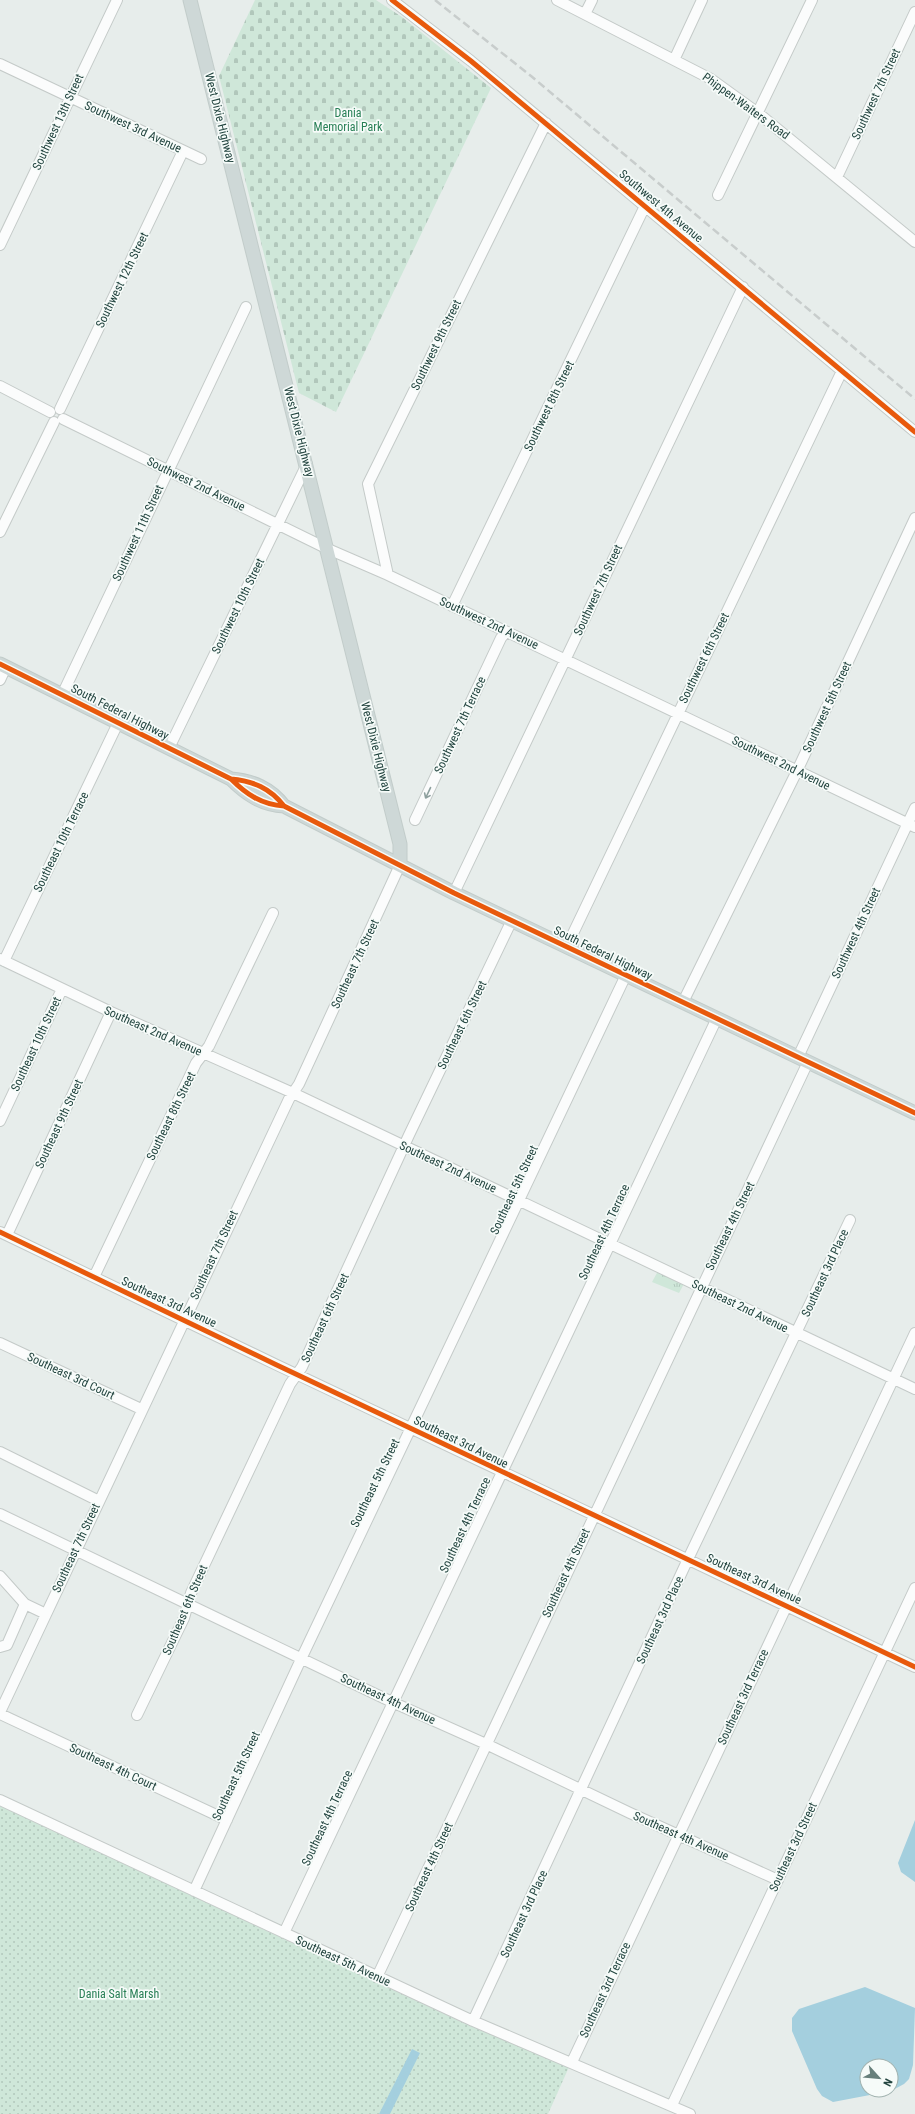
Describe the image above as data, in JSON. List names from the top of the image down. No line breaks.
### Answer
{"streets":{"main road":["West Dixie Highway","South Federal Highway"],"street":["Southwest 7th Street","Phippen-Waiters Road","Southwest 13th Street","Southwest 3rd Avenue","Southwest 4th Avenue","Southwest 12th Street","Southwest 9th Street","Southwest 8th Street","Southwest 2nd Avenue","Southwest 11th Street","Southwest 10th Street","Southwest 6th Street","Southwest 5th Street","Southwest 7th Terrace","Southeast 10th Terrace","Southwest 4th Street","Southeast 7th Street","Southeast 6th Street","Southeast 2nd Avenue","Southeast 10th Street","Southeast 8th Street","Southeast 9th Street","Southeast 5th Street","Southeast 4th Street","Southeast 4th Terrace","Southeast 3rd Place","Southeast 3rd Avenue","Southeast 3rd Court","Southeast 3rd Terrace","Southeast 4th Avenue","Southeast 4th Court","Southeast 3rd Street","Southeast 5th Avenue"]},"crossings":[["Southwest 7th Street","Phippen-Waiters Road"],["Southwest 7th Street","Southwest 4th Avenue"],["Southwest 7th Street","Southwest 2nd Avenue"],["Southwest 7th Street","South Federal Highway"],["West Dixie Highway","Southwest 2nd Avenue"],["West Dixie Highway","Southwest 10th Street"],["West Dixie Highway","South Federal Highway"],["West Dixie Highway","Southeast 7th Street"],["Southwest 13th Street","Southwest 3rd Avenue"],["Southwest 3rd Avenue","Southwest 12th Street"],["Southwest 4th Avenue","Southwest 9th Street"],["Southwest 4th Avenue","Southwest 8th Street"],["Southwest 4th Avenue","Southwest 6th Street"],["Southwest 12th Street","Southwest 2nd Avenue"],["Southwest 9th Street","Southwest 2nd Avenue"],["Southwest 8th Street","Southwest 2nd Avenue"],["Southwest 2nd Avenue","Southwest 11th Street"],["Southwest 2nd Avenue","Southwest 10th Street"],["Southwest 2nd Avenue","Southwest 6th Street"],["Southwest 2nd Avenue","Southwest 5th Street"],["Southwest 2nd Avenue","Southwest 7th Terrace"],["Southwest 2nd Avenue","Southwest 4th Street"],["Southwest 11th Street","South Federal Highway"],["Southwest 10th Street","South Federal Highway"],["Southwest 6th Street","South Federal Highway"],["Southwest 5th Street","South Federal Highway"],["South Federal Highway","Southeast 10th Terrace"],["South Federal Highway","Southwest 4th Street"],["South Federal Highway","Southeast 7th Street"],["South Federal Highway","Southeast 6th Street"],["South Federal Highway","Southeast 5th Street"],["South Federal Highway","Southeast 4th Street"],["South Federal Highway","Southeast 4th Terrace"],["Southeast 10th Terrace","Southeast 2nd Avenue"],["Southwest 4th Street","Southeast 4th Street"],["Southeast 7th Street","Southeast 2nd Avenue"],["Southeast 7th Street","Southeast 3rd Avenue"],["Southeast 7th Street","Southeast 3rd Court"],["Southeast 7th Street","Southeast 4th Avenue"],["Southeast 7th Street","Southeast 4th Court"],["Southeast 6th Street","Southeast 2nd Avenue"],["Southeast 6th Street","Southeast 3rd Avenue"],["Southeast 6th Street","Southeast 4th Avenue"],["Southeast 2nd Avenue","Southeast 10th Street"],["Southeast 2nd Avenue","Southeast 8th Street"],["Southeast 2nd Avenue","Southeast 9th Street"],["Southeast 2nd Avenue","Southeast 5th Street"],["Southeast 2nd Avenue","Southeast 4th Street"],["Southeast 2nd Avenue","Southeast 4th Terrace"],["Southeast 2nd Avenue","Southeast 3rd Place"],["Southeast 2nd Avenue","Southeast 3rd Terrace"],["Southeast 8th Street","Southeast 3rd Avenue"],["Southeast 9th Street","Southeast 3rd Avenue"],["Southeast 5th Street","Southeast 3rd Avenue"],["Southeast 5th Street","Southeast 4th Avenue"],["Southeast 5th Street","Southeast 4th Court"],["Southeast 5th Street","Southeast 5th Avenue"],["Southeast 4th Street","Southeast 3rd Avenue"],["Southeast 4th Street","Southeast 4th Avenue"],["Southeast 4th Street","Southeast 5th Avenue"],["Southeast 4th Terrace","Southeast 3rd Avenue"],["Southeast 4th Terrace","Southeast 4th Avenue"],["Southeast 4th Terrace","Southeast 5th Avenue"],["Southeast 3rd Place","Southeast 3rd Avenue"],["Southeast 3rd Place","Southeast 4th Avenue"],["Southeast 3rd Place","Southeast 5th Avenue"],["Southeast 3rd Avenue","Southeast 3rd Terrace"],["Southeast 3rd Avenue","Southeast 3rd Street"],["Southeast 3rd Terrace","Southeast 4th Avenue"],["Southeast 3rd Terrace","Southeast 5th Avenue"],["Southeast 4th Avenue","Southeast 3rd Street"],["Southeast 3rd Street","Southeast 5th Avenue"]],"one_way":["Southwest 7th Terrace"],"parks":["Dania Memorial Park","Dania Salt Marsh"],"north":"bottom right"}
